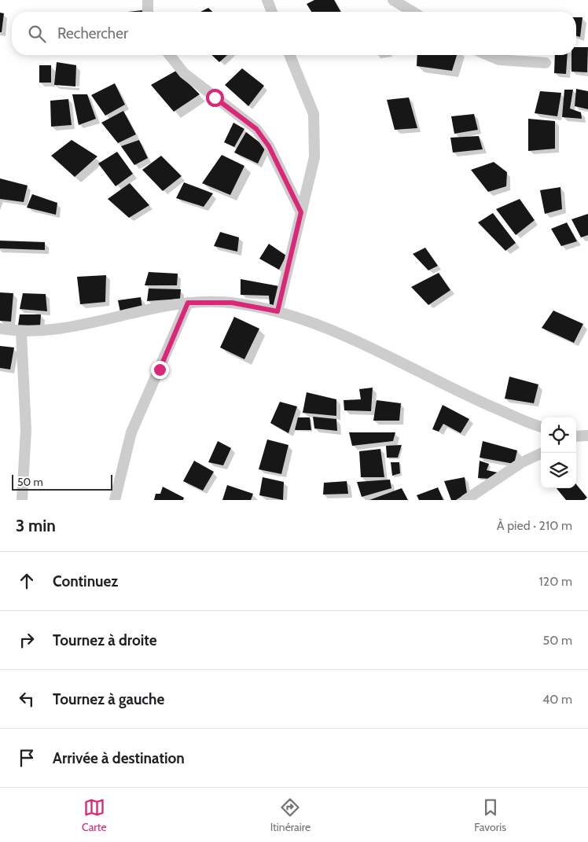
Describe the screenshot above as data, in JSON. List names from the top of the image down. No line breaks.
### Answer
{"scale_bar":"50 m","page":{"search":"Rechercher","scale":"50 m","heading":["3 min","À pied · 210 m"],"list":[["Continuez","120 m"],["Tournez à droite","50 m"],["Tournez à gauche","40 m"],"Arrivée à destination"],"nav":["Carte","Itinéraire","Favoris"]}}
